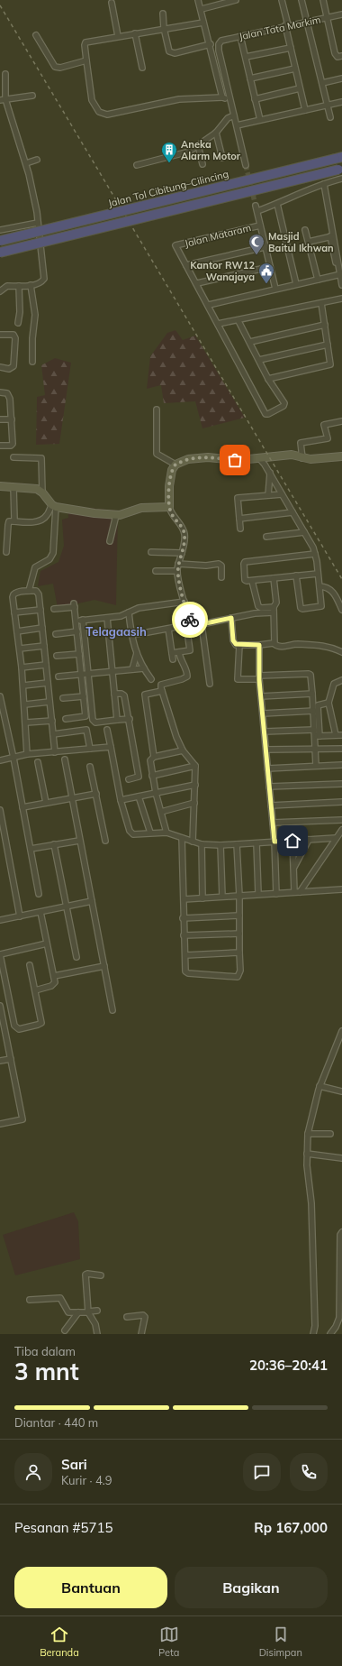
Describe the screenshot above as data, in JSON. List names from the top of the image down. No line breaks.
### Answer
{"streets":{"highway":["Jalan Tol Cibitung–Cilincing"],"street":["Jalan Tata Markim","Jalan Mataram"]},"districts":["Telagaasih"],"places":{"building":["Aneka Alarm Motor"],"mosque":["Masjid Baitul Ikhwan"],"public building":["Kantor RW12 Wanajaya"]},"page":{"heading":["3 mnt","Tiba dalam","20:36–20:41"],"panel":["Sari","Kurir · 4.9","Pesanan #5715","Rp 167,000"],"bar":"Diantar · 440 m","buttons":["Bantuan","Bagikan"],"tabs":["Beranda","Peta","Disimpan"]}}
